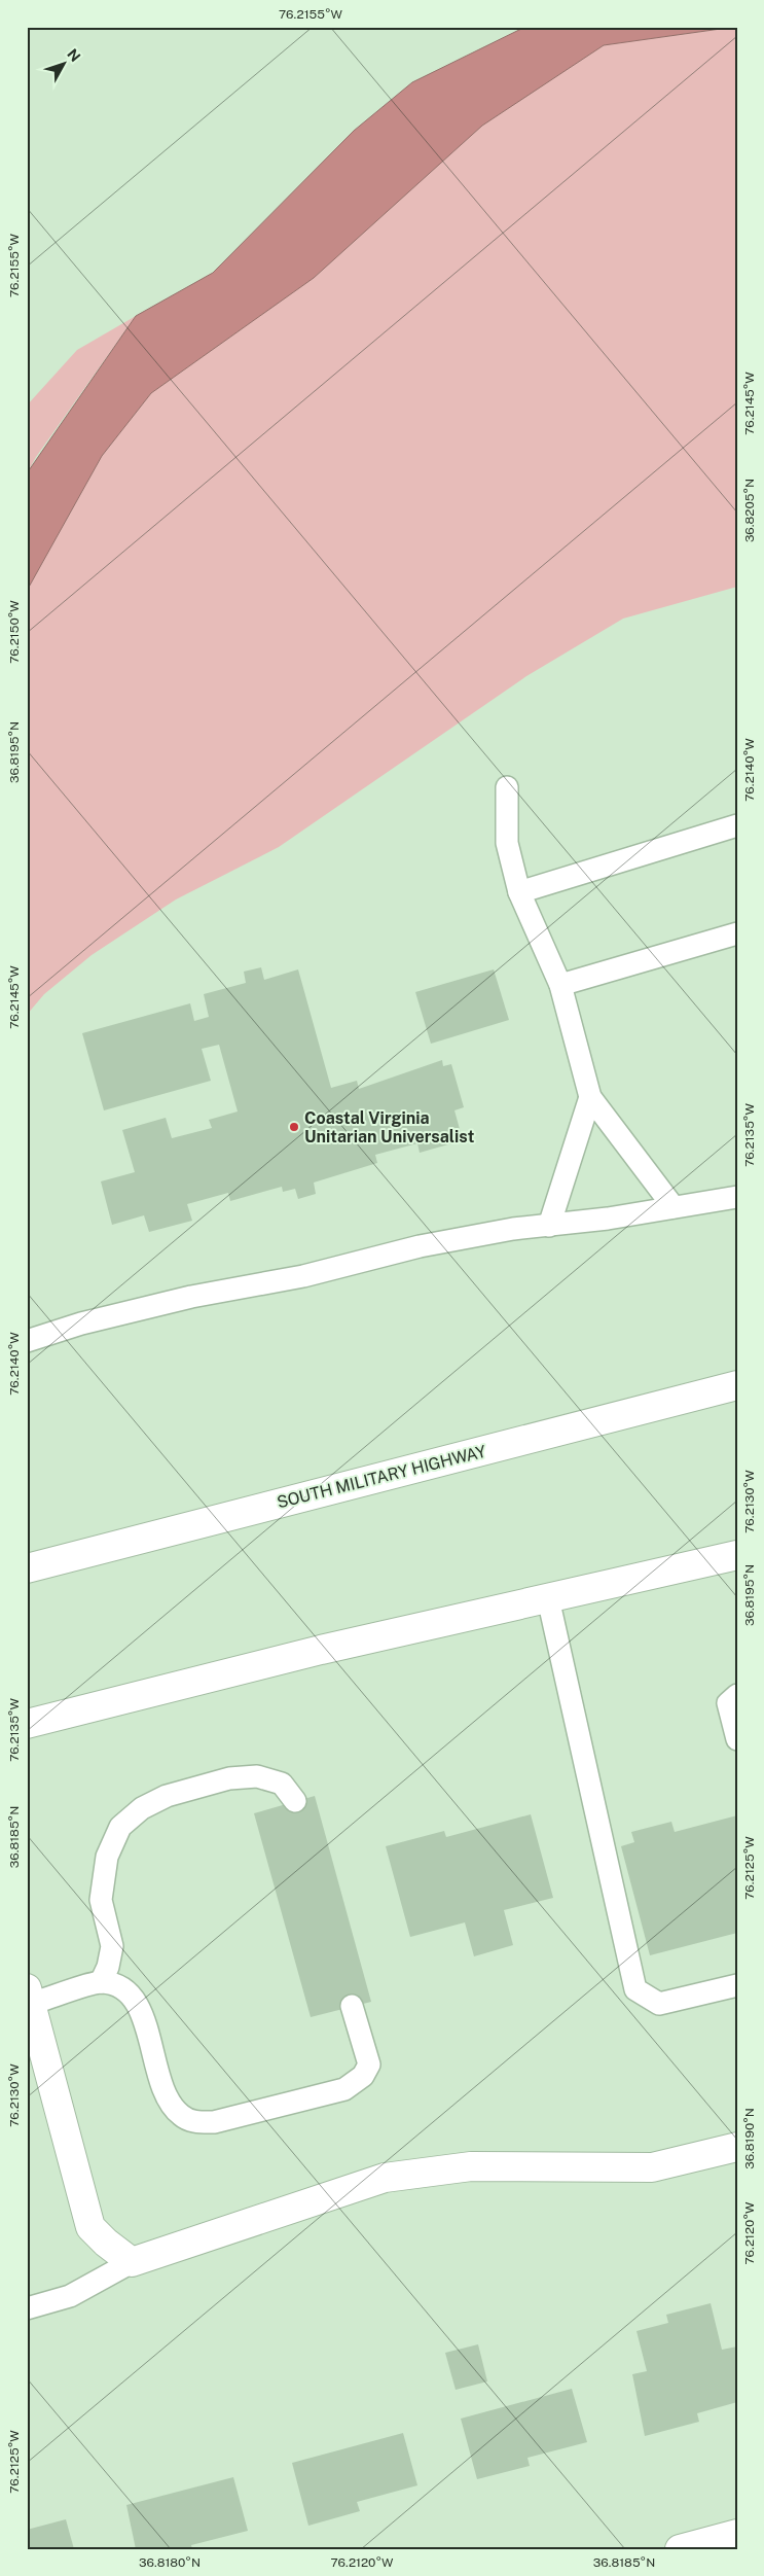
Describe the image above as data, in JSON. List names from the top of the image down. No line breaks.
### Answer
{"streets":{"main road":["SOUTH MILITARY HIGHWAY"]},"places":["Coastal Virginia Unitarian Universalist"],"north":"top right","coordinates":["76.2155°W","76.2145°W","36.8205°N","76.2150°W","36.8195°N","76.2140°W","76.2135°W","76.2130°W","36.8185°N","76.2125°W","36.8190°N","76.2120°W","36.8180°N"]}
